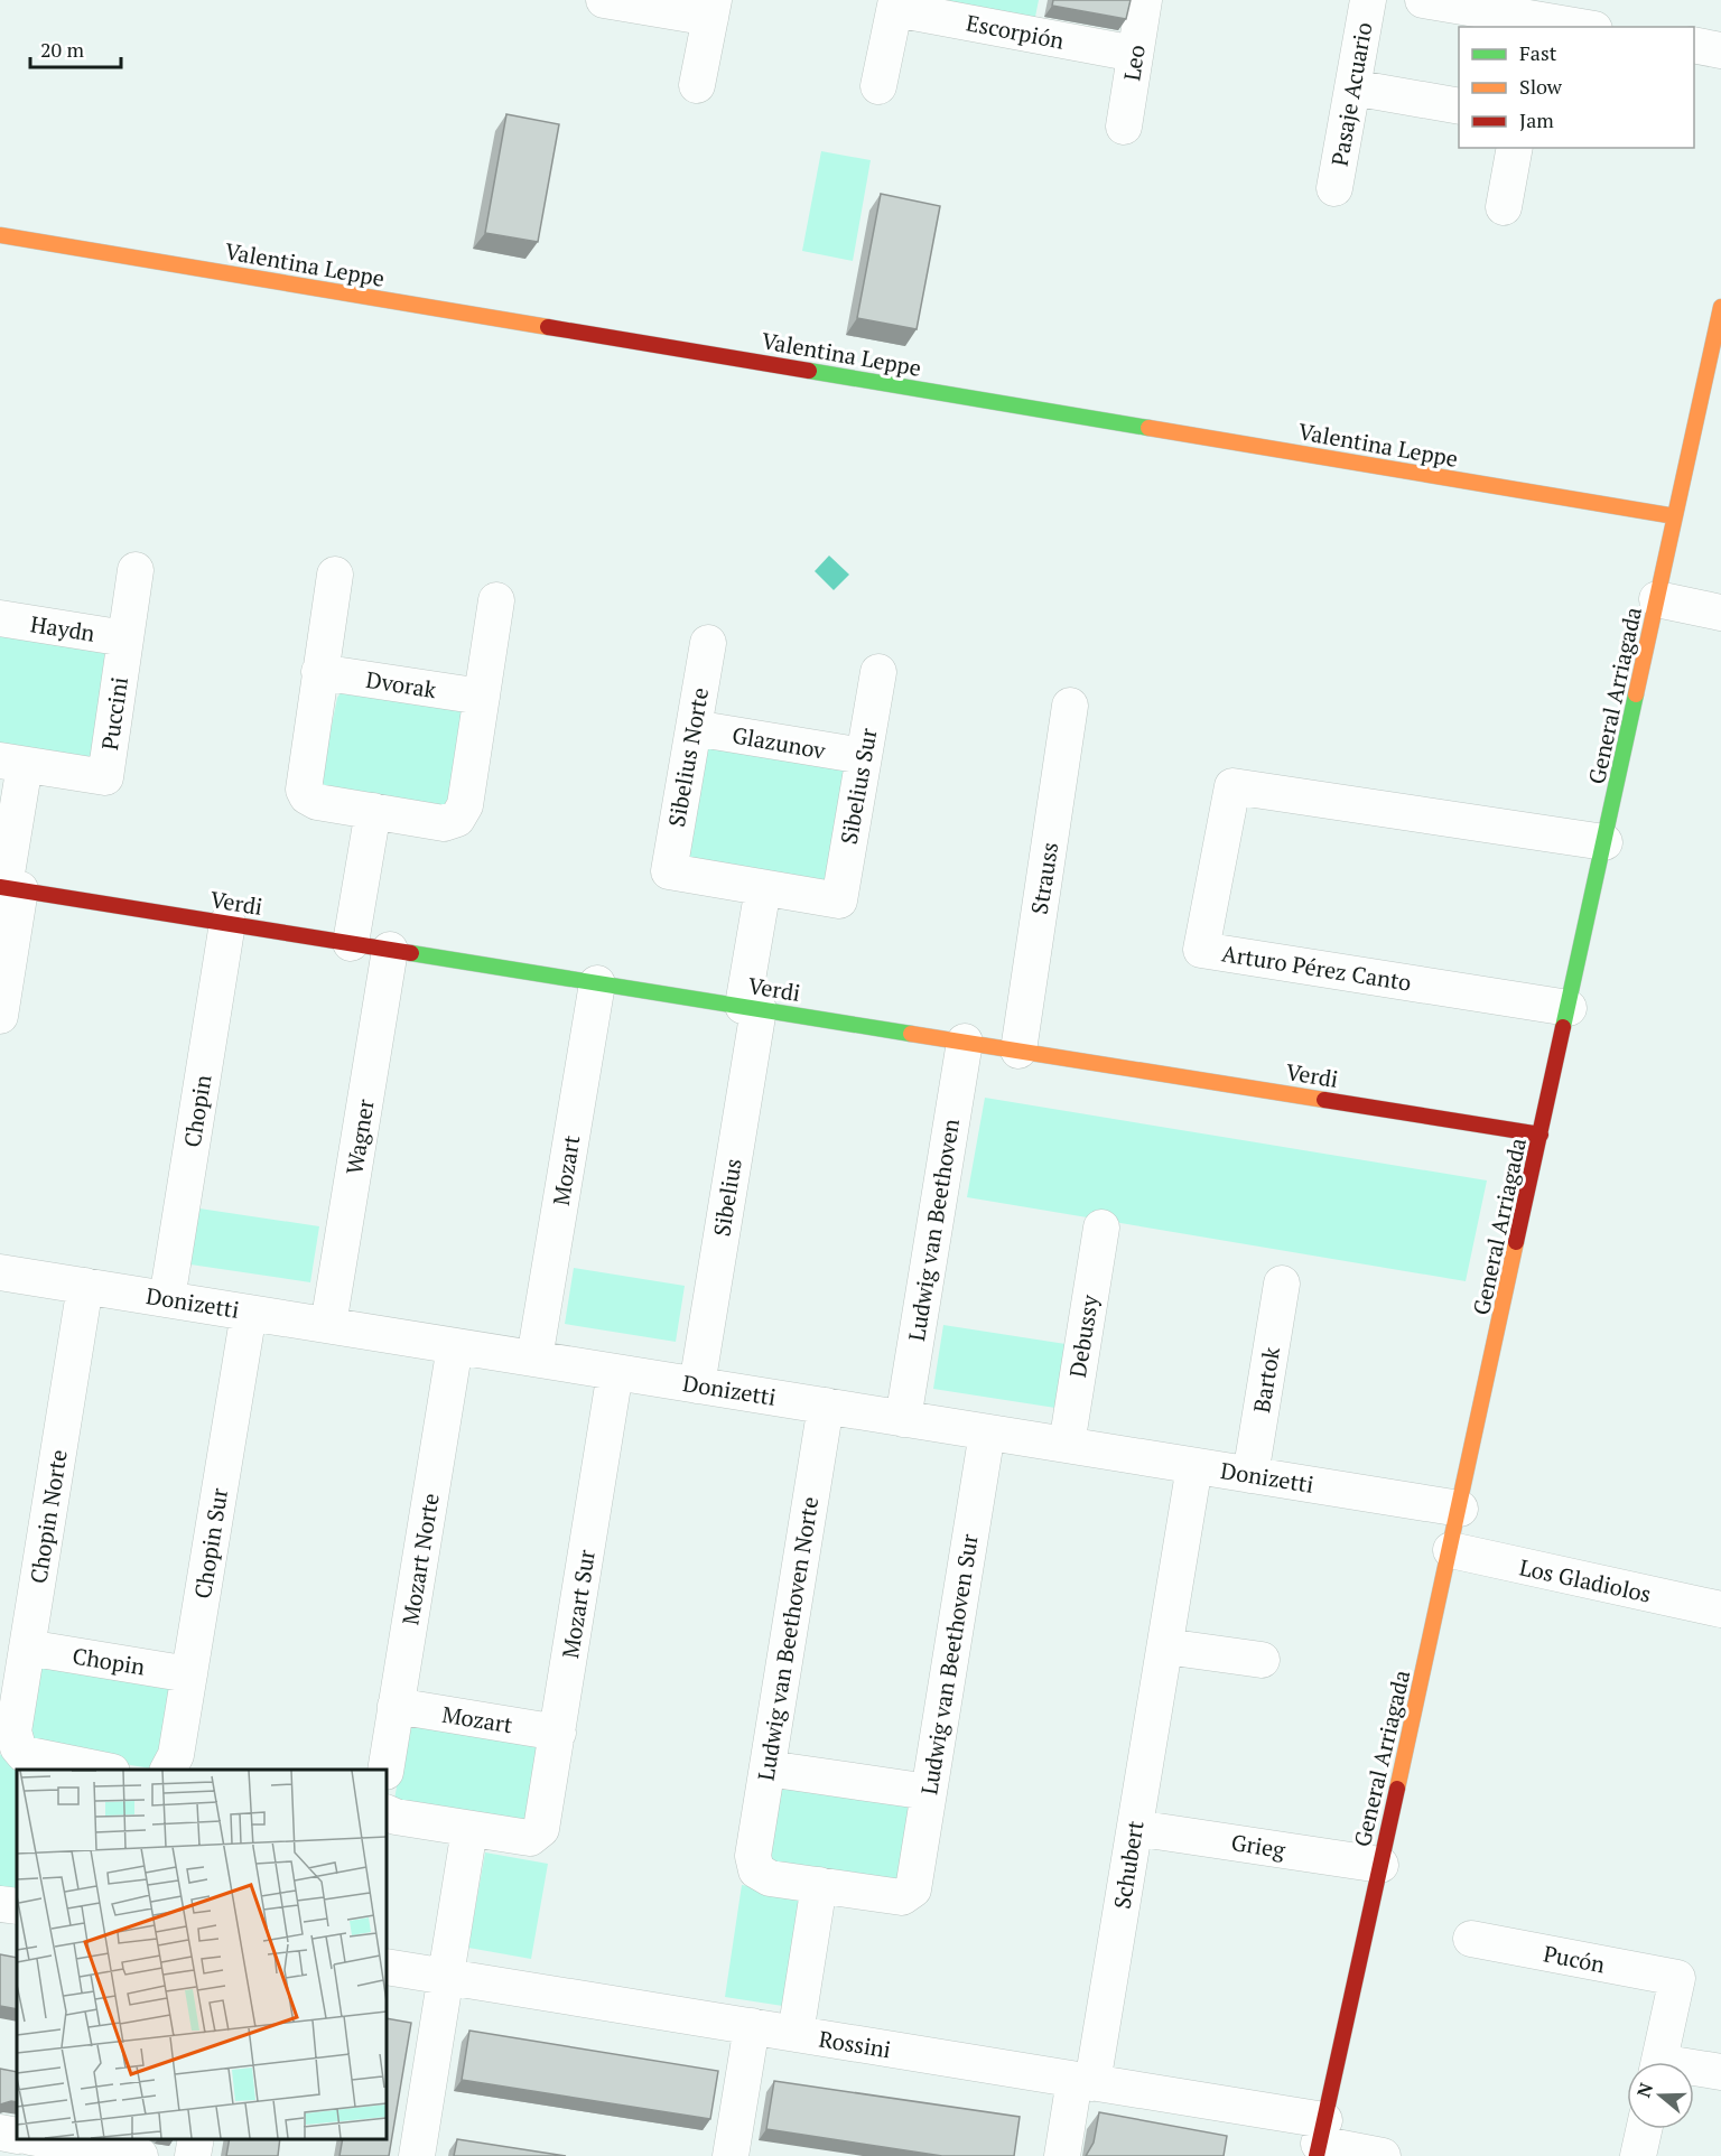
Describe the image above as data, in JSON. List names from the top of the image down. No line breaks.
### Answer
{"streets":{"street":["Escorpión","Leo","Pasaje Acuario","Valentina Leppe","Haydn","Dvorak","General Arriagada","Puccini","Glazunov","Sibelius Norte","Sibelius Sur","Strauss","Verdi","Arturo Pérez Canto","Chopin","Wagner","Mozart","Sibelius","Ludwig van Beethoven","Donizetti","Debussy","Bartok","Chopin Norte","Chopin Sur","Mozart Norte","Los Gladiolos","Mozart Sur","Ludwig van Beethoven Norte","Ludwig van Beethoven Sur","Grieg","Schubert","Pucón","Rossini"]},"crossings":[["Escorpión","Leo"],["Valentina Leppe","General Arriagada"],["Haydn","Puccini"],["General Arriagada","Verdi"],["General Arriagada","Arturo Pérez Canto"],["General Arriagada","Donizetti"],["General Arriagada","Los Gladiolos"],["General Arriagada","Grieg"],["General Arriagada","Rossini"],["Puccini","Verdi"],["Glazunov","Sibelius Norte"],["Glazunov","Sibelius Sur"],["Sibelius Norte","Sibelius Sur"],["Sibelius Norte","Sibelius"],["Sibelius Sur","Sibelius"],["Strauss","Verdi"],["Verdi","Chopin"],["Verdi","Wagner"],["Verdi","Mozart"],["Verdi","Sibelius"],["Verdi","Ludwig van Beethoven"],["Chopin","Donizetti"],["Chopin","Chopin Norte"],["Chopin","Chopin Sur"],["Wagner","Donizetti"],["Mozart","Donizetti"],["Mozart","Mozart Norte"],["Mozart","Mozart Sur"],["Sibelius","Donizetti"],["Ludwig van Beethoven","Donizetti"],["Donizetti","Debussy"],["Donizetti","Bartok"],["Donizetti","Chopin Norte"],["Donizetti","Chopin Sur"],["Donizetti","Mozart Norte"],["Donizetti","Mozart Sur"],["Donizetti","Ludwig van Beethoven Norte"],["Donizetti","Ludwig van Beethoven Sur"],["Donizetti","Schubert"],["Ludwig van Beethoven Norte","Ludwig van Beethoven Sur"],["Grieg","Schubert"],["Schubert","Rossini"]],"legend":["Fast","Slow","Jam"],"scale_bar":"20 m","north":"left"}
